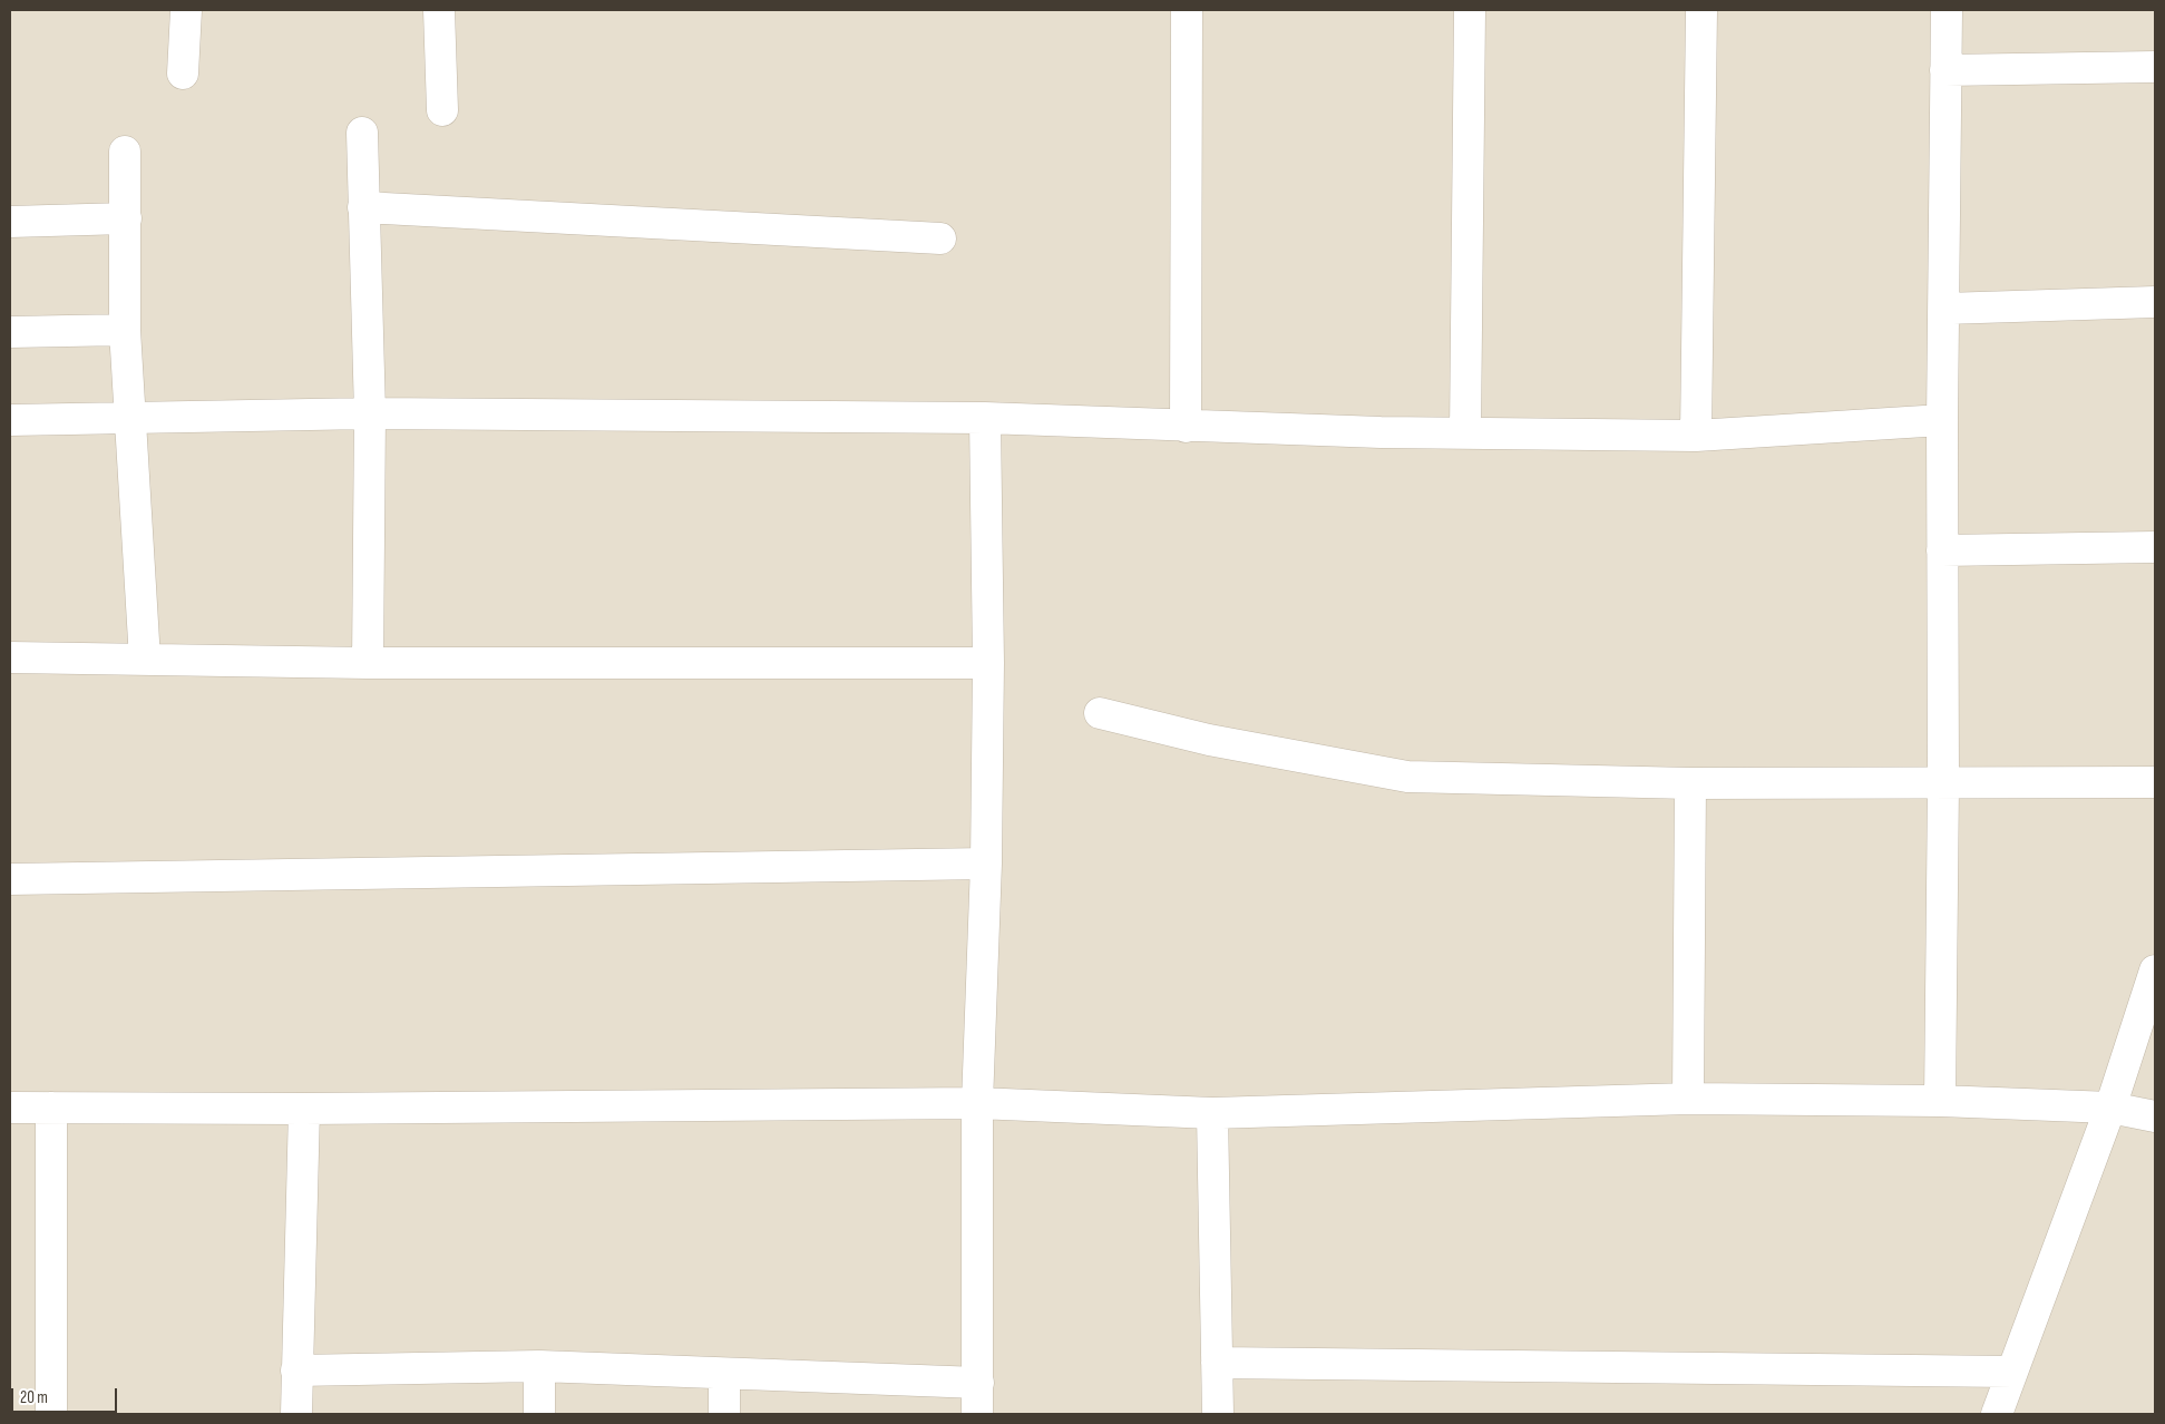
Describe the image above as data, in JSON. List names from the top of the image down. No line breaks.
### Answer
{"scale_bar":"20 m"}
